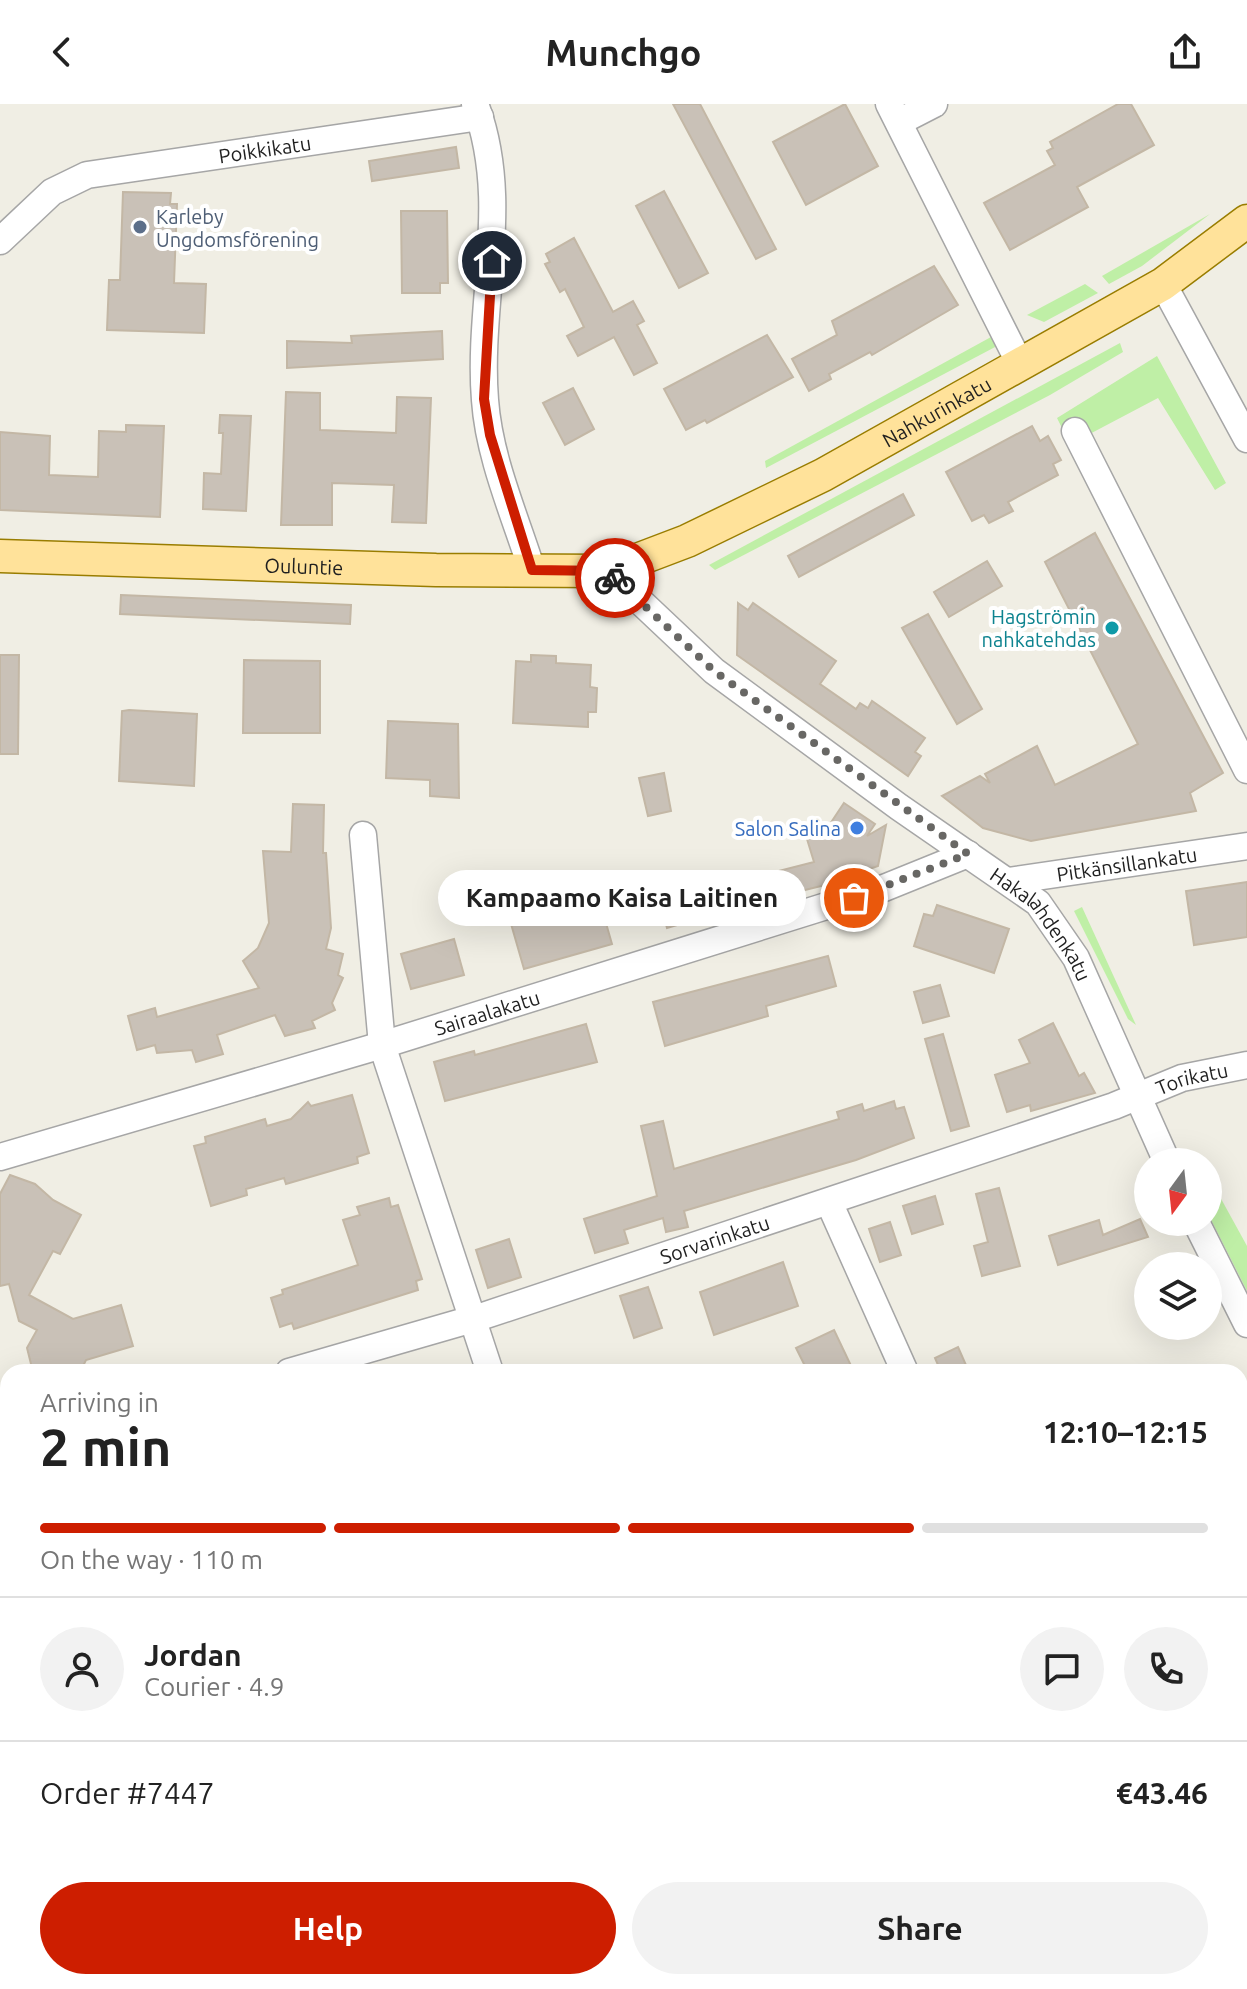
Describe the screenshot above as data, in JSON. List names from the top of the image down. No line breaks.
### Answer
{"streets":{"main road":["Nahkurinkatu","Ouluntie"],"street":["Poikkikatu","Pitkänsillankatu","Hakalahdenkatu","Sairaalakatu","Torikatu","Sorvarinkatu"]},"crossings":[["Nahkurinkatu","Ouluntie"],["Nahkurinkatu","Hakalahdenkatu"],["Ouluntie","Hakalahdenkatu"],["Pitkänsillankatu","Hakalahdenkatu"],["Hakalahdenkatu","Sairaalakatu"],["Hakalahdenkatu","Torikatu"],["Hakalahdenkatu","Sorvarinkatu"],["Torikatu","Sorvarinkatu"]],"places":["Karleby Ungdomsförening","Hagströmin nahkatehdas","Salon Salina","Kampaamo Kaisa Laitinen"],"north":"bottom","page":{"header":"Munchgo","bubble":"Kampaamo Kaisa Laitinen","heading":["2 min","Arriving in","12:10–12:15"],"panel":["Jordan","Courier · 4.9","Order #7447","€43.46"],"bar":"On the way · 110 m","buttons":["Help","Share"]}}
